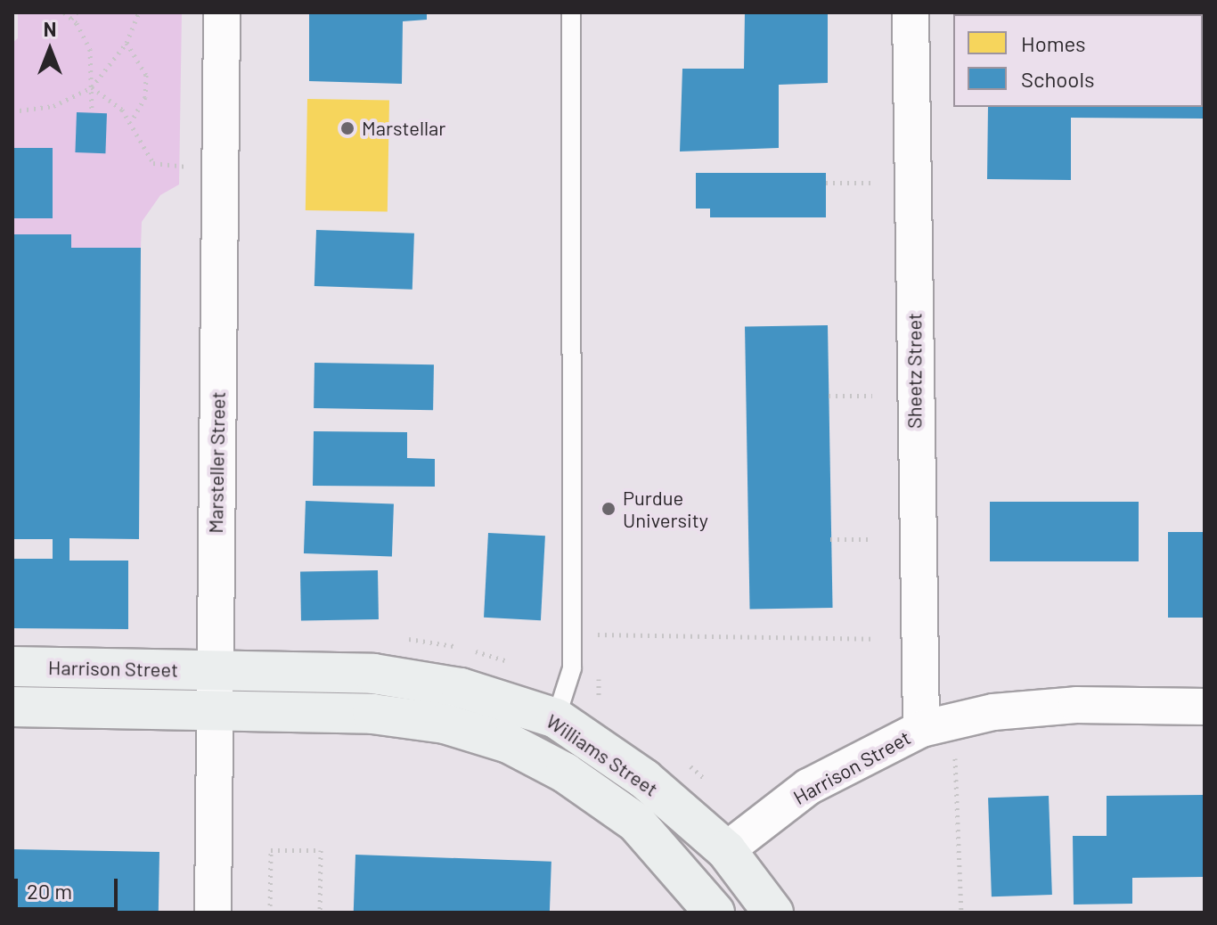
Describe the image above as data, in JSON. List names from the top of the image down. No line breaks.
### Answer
{"streets":{"main road":["Harrison Street","Williams Street"],"street":["Sheetz Street","Marsteller Street"]},"crossings":[["Sheetz Street","Harrison Street"],["Marsteller Street","Harrison Street"],["Marsteller Street","Williams Street"],["Harrison Street","Williams Street"]],"places":["Marstellar","Purdue University"],"legend":["Homes","Schools"],"scale_bar":"20 m","north":"top"}
